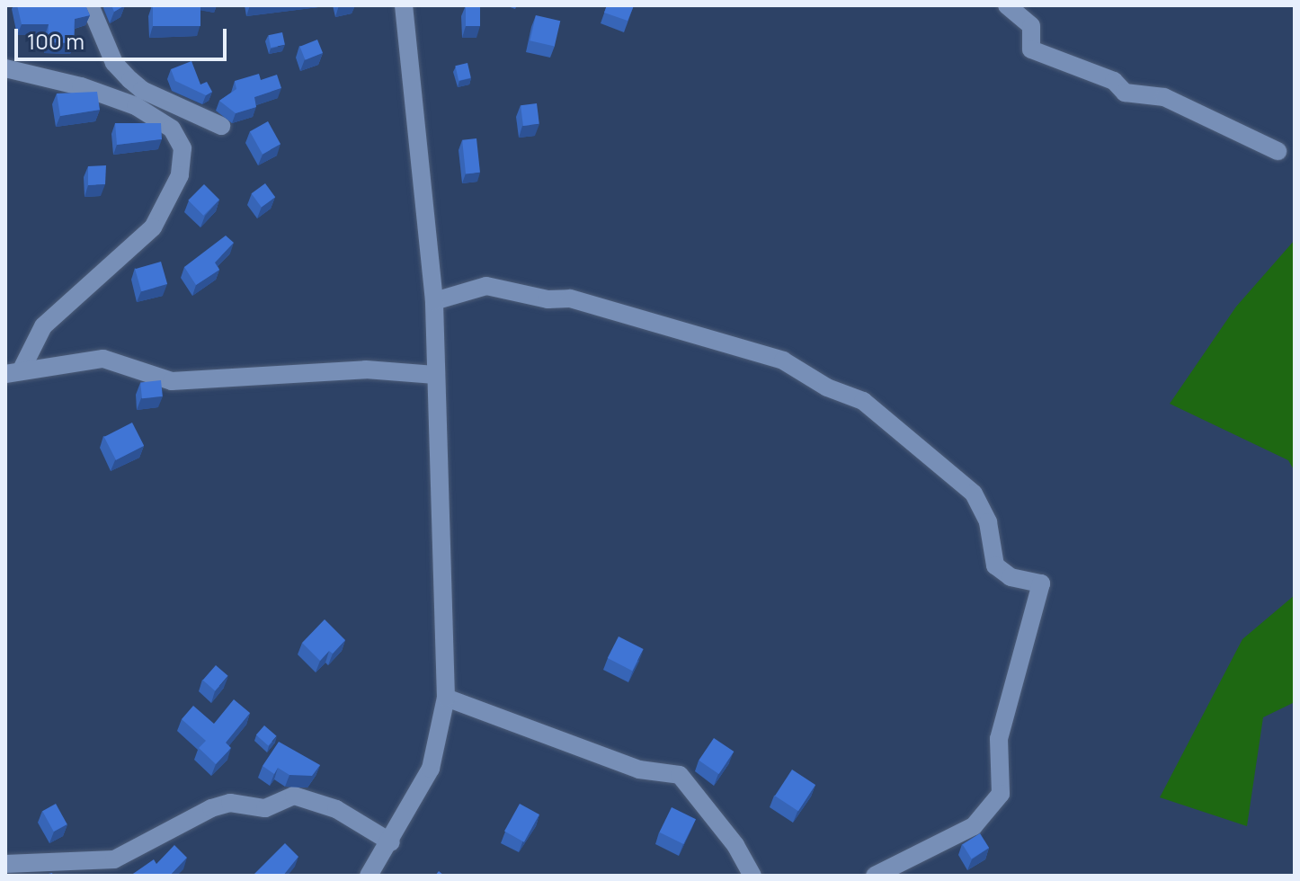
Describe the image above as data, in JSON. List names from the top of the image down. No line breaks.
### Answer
{"scale_bar":"100 m"}
